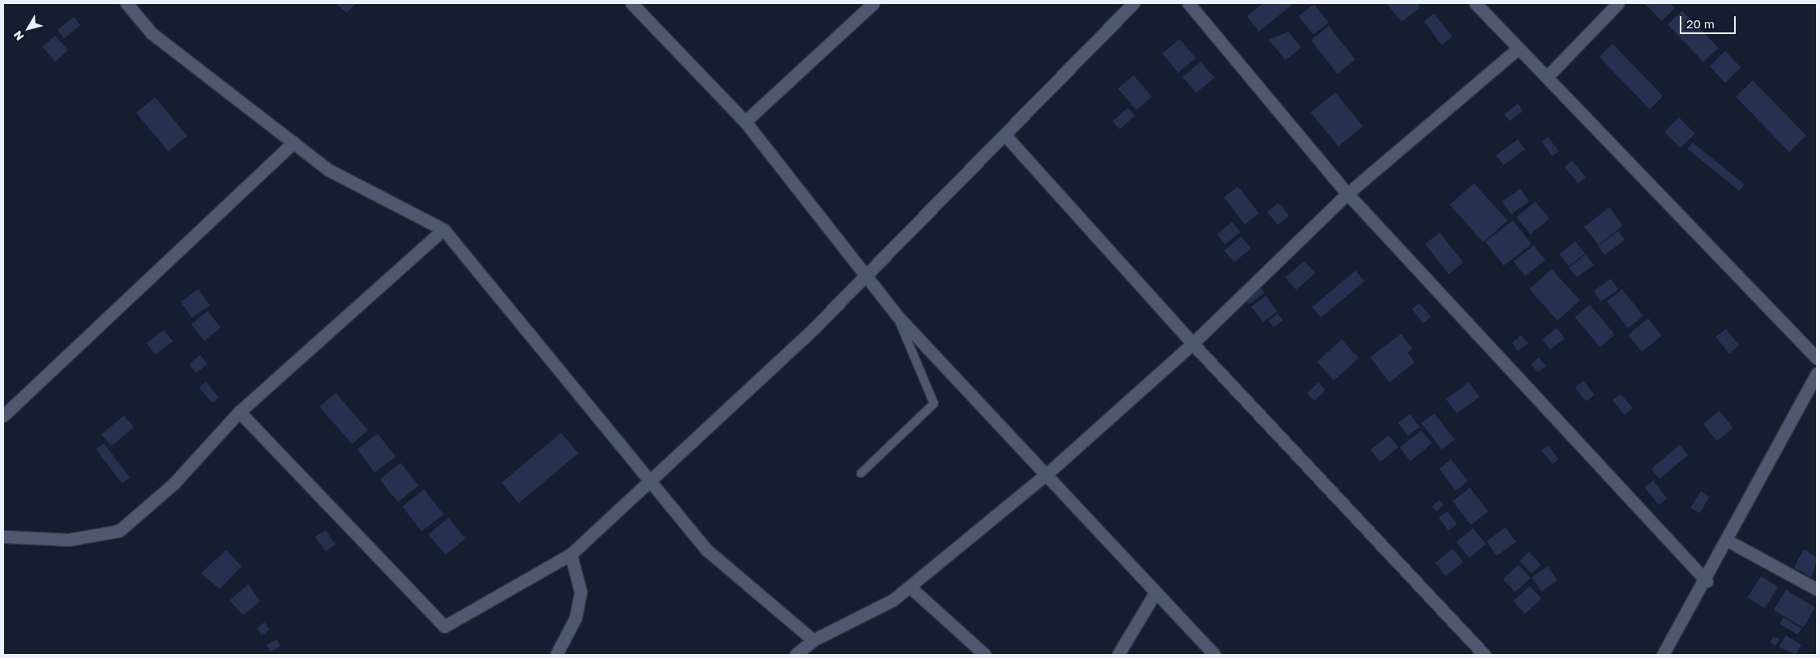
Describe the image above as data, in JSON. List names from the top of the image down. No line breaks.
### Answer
{"scale_bar":"20 m","north":"bottom left"}
